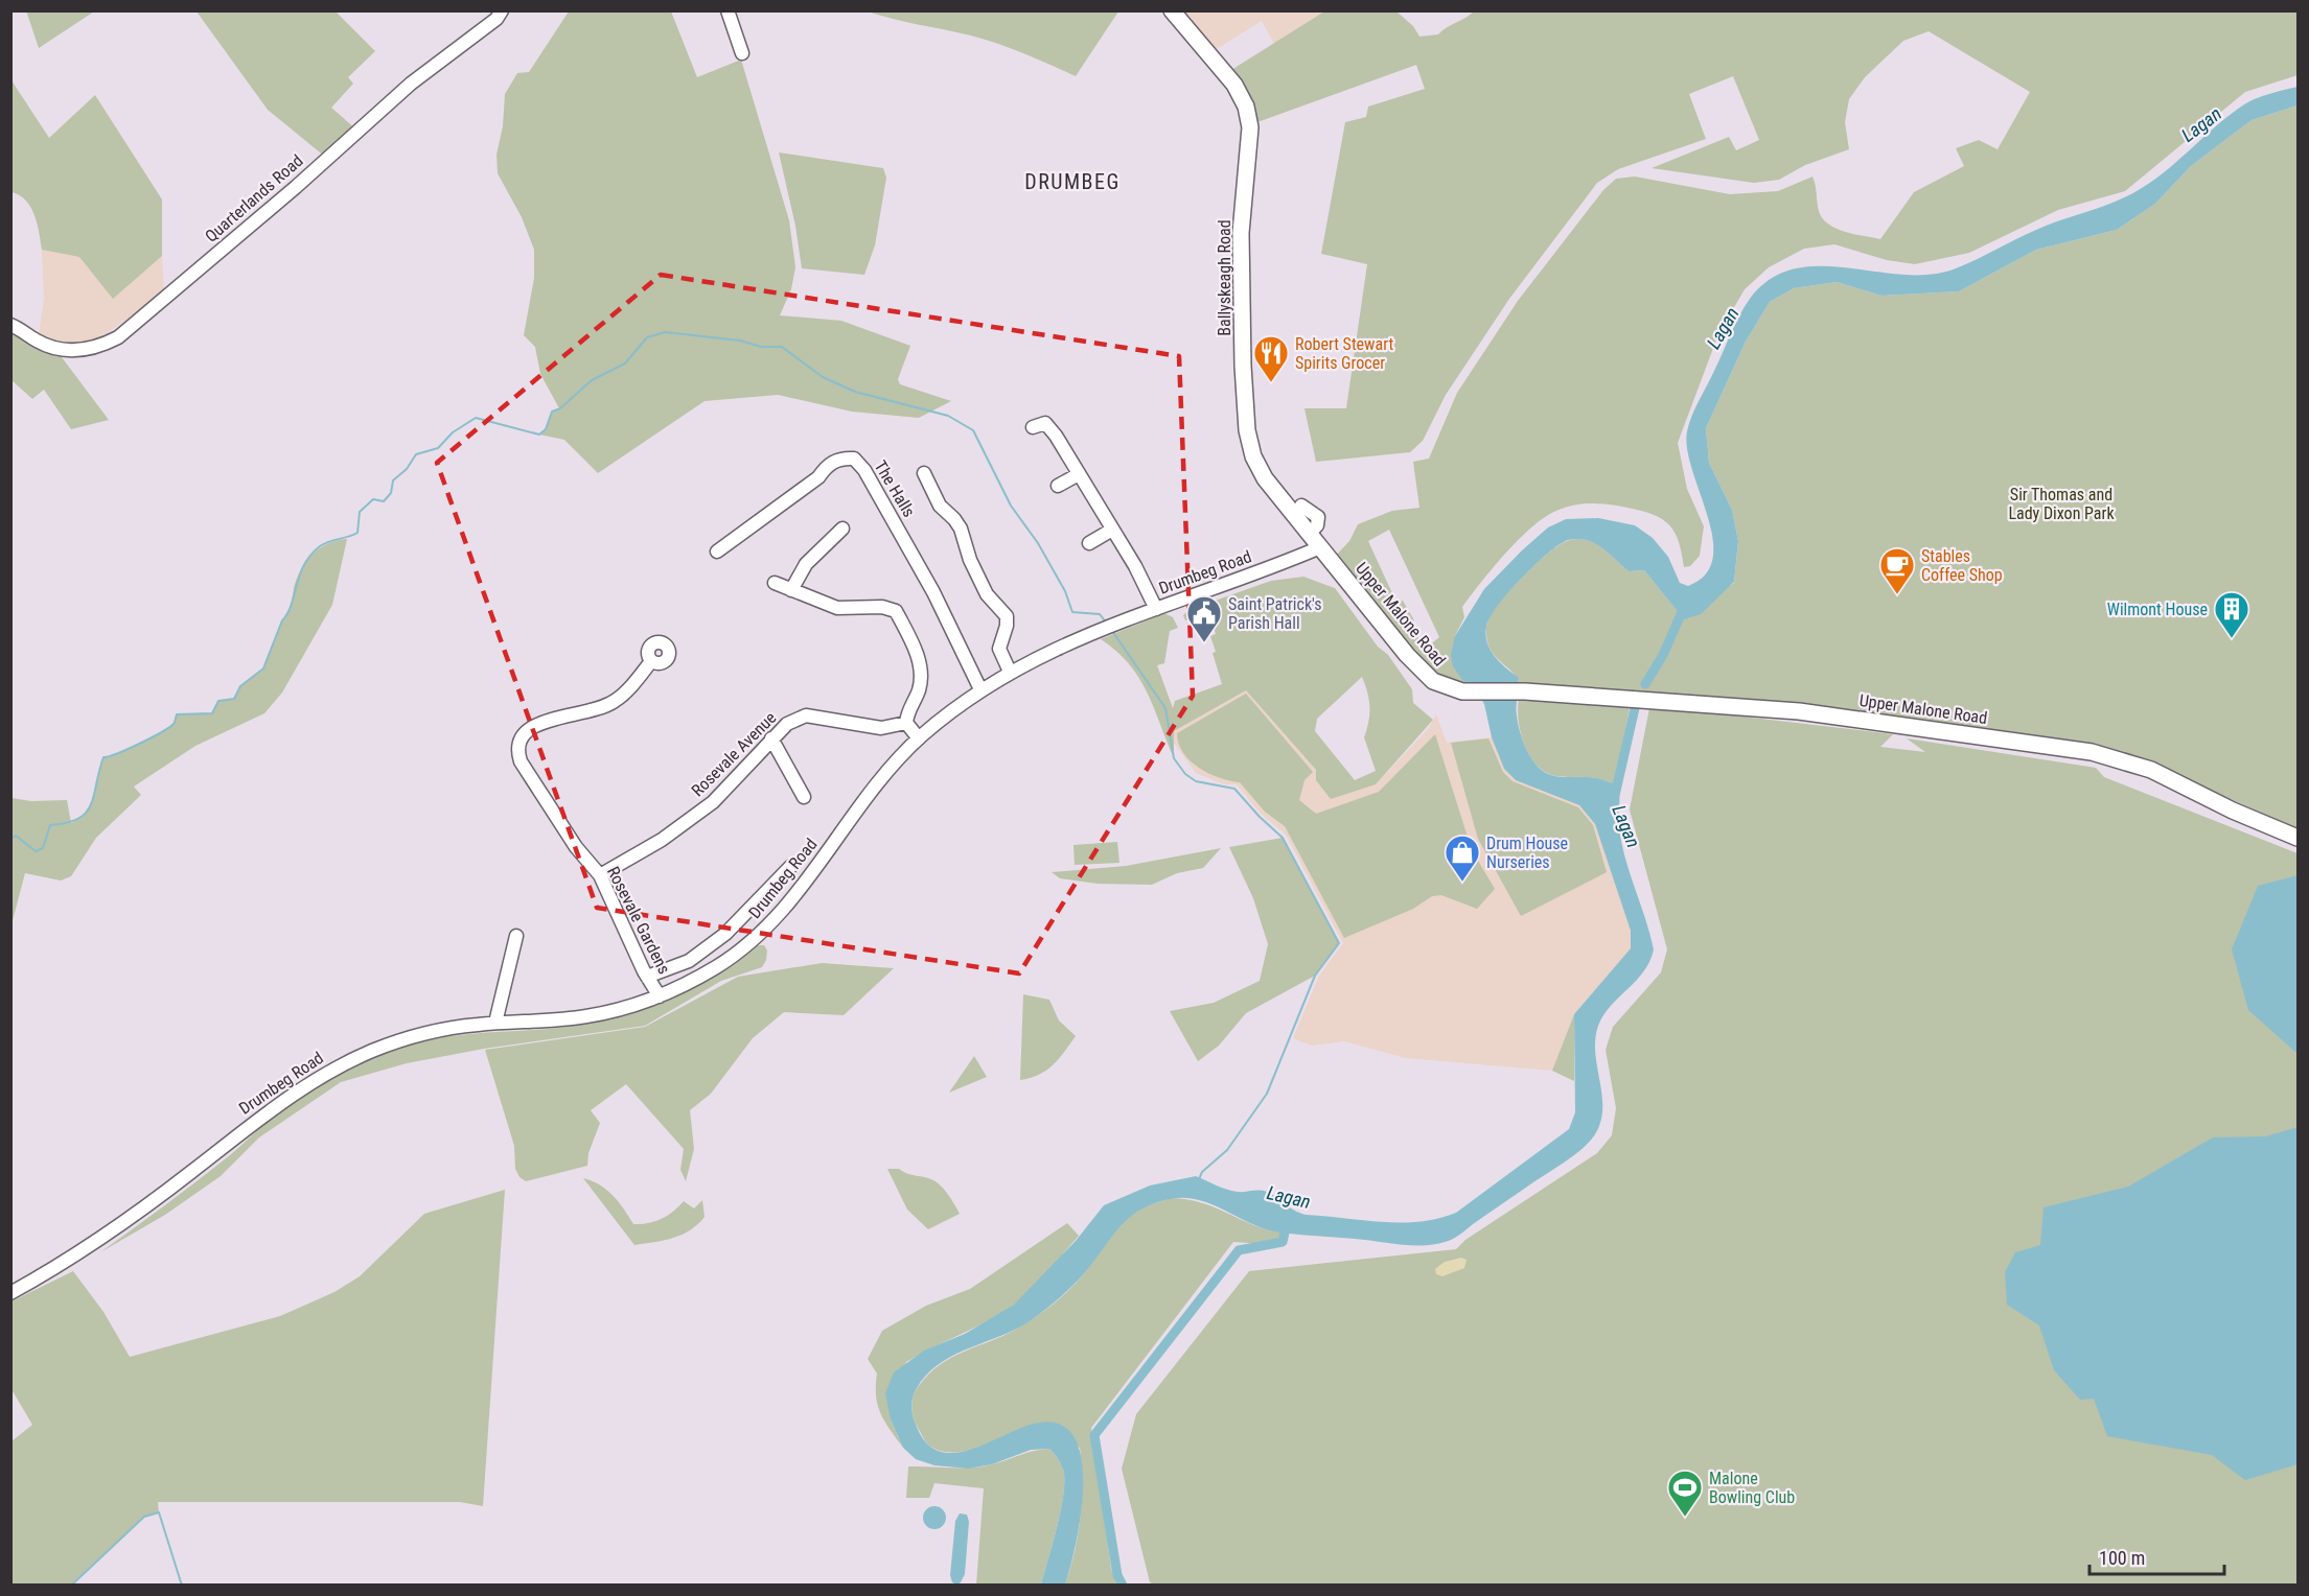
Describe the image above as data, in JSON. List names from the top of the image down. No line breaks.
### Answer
{"streets":{"main road":["Ballyskeagh Road","Upper Malone Road"],"street":["Quarterlands Road","The Halls","Drumbeg Road","Rosevale Avenue","Rosevale Gardens"]},"crossings":[["Ballyskeagh Road","Drumbeg Road"],["Ballyskeagh Road","Upper Malone Road"],["The Halls","Drumbeg Road"],["Drumbeg Road","Upper Malone Road"],["Drumbeg Road","Rosevale Gardens"],["Rosevale Avenue","Rosevale Gardens"]],"districts":["DRUMBEG"],"water":["Lagan"],"parks":["Sir Thomas and Lady Dixon Park"],"places":{"restaurant":["Robert Stewart Spirits Grocer"],"cafe":["Stables Coffee Shop"],"building":["Wilmont House"],"public building":["Saint Patrick's Parish Hall"],"shop":["Drum House Nurseries"],"sports":["Malone Bowling Club"]},"scale_bar":"100 m"}
